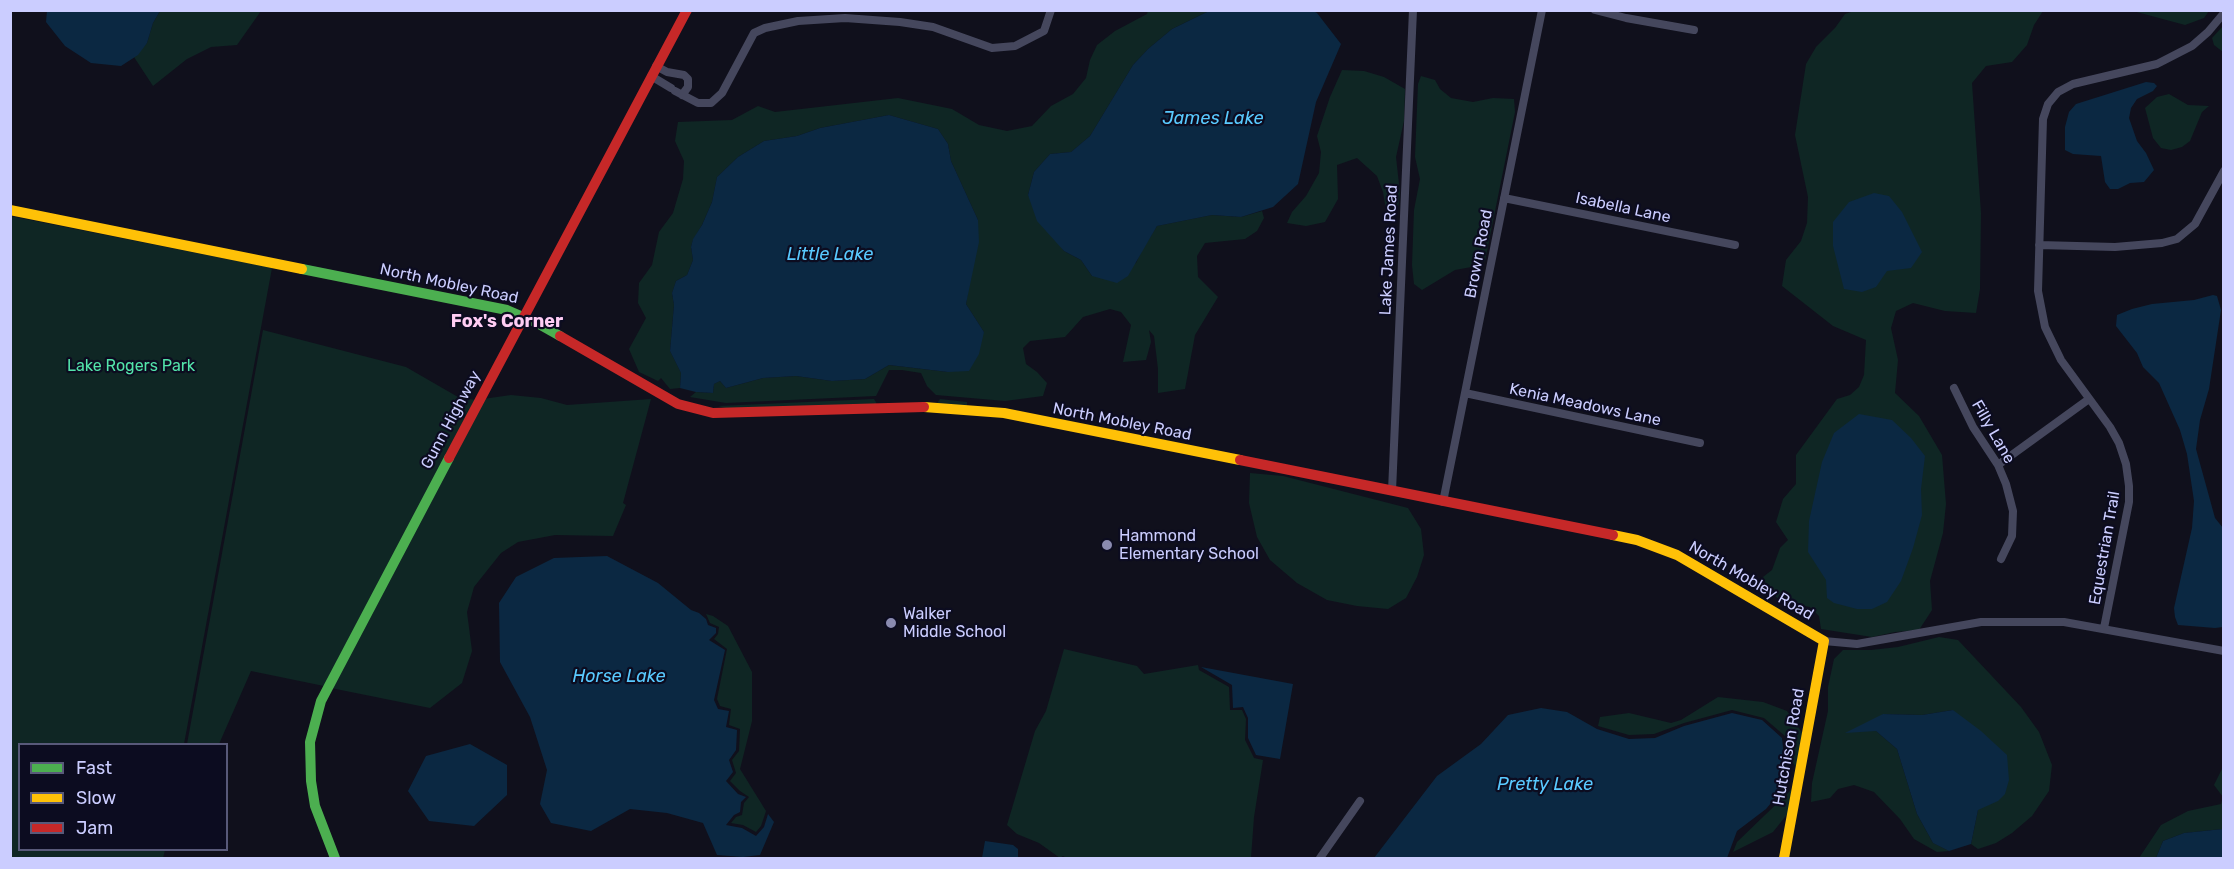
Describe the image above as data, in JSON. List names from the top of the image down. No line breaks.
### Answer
{"streets":{"street":["Isabella Lane","Lake James Road","Brown Road","North Mobley Road","Kenia Meadows Lane","Gunn Highway","Filly Lane","Equestrian Trail","Hutchison Road"]},"crossings":[["Isabella Lane","Brown Road"],["Lake James Road","North Mobley Road"],["Brown Road","North Mobley Road"],["Brown Road","Kenia Meadows Lane"],["North Mobley Road","Gunn Highway"],["North Mobley Road","Equestrian Trail"],["North Mobley Road","Hutchison Road"]],"districts":["Fox's Corner"],"water":["James Lake","Little Lake","Horse Lake","Pretty Lake"],"parks":["Lake Rogers Park"],"places":["Hammond Elementary School","Walker Middle School"],"legend":["Fast","Slow","Jam"]}
